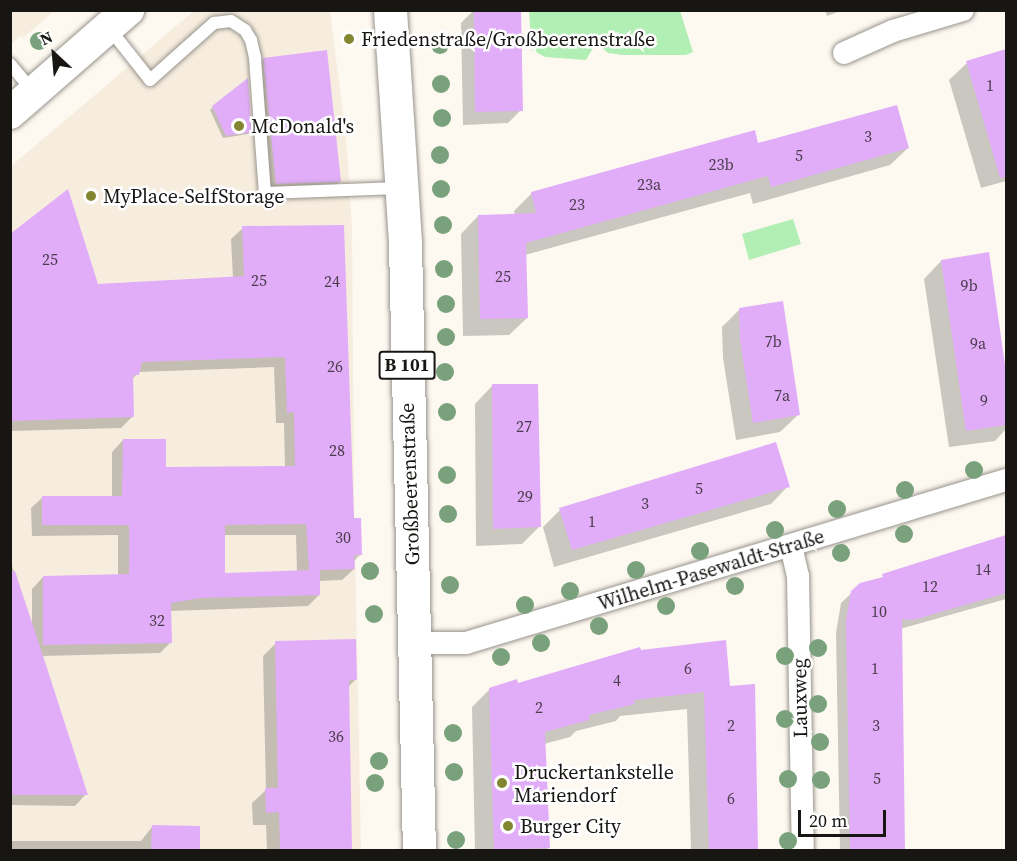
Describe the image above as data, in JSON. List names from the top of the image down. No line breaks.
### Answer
{"streets":{"main road":["B 101","Großbeerenstraße"],"street":["Wilhelm-Pasewaldt-Straße","Lauxweg"]},"crossings":[["Großbeerenstraße","Wilhelm-Pasewaldt-Straße"],["Wilhelm-Pasewaldt-Straße","Lauxweg"]],"places":["Friedenstraße/Großbeerenstraße","McDonald's","MyPlace-SelfStorage","Druckertankstelle Mariendorf","Burger City"],"house_numbers":["1","3","5","23b","23a","23","25","25","25","24","9b","7b","9a","26","7a","9","27","28","5","29","3","1","30","14","12","10","32","6","1","4","2","2","3","36","5","6"],"scale_bar":"20 m","north":"top left"}
